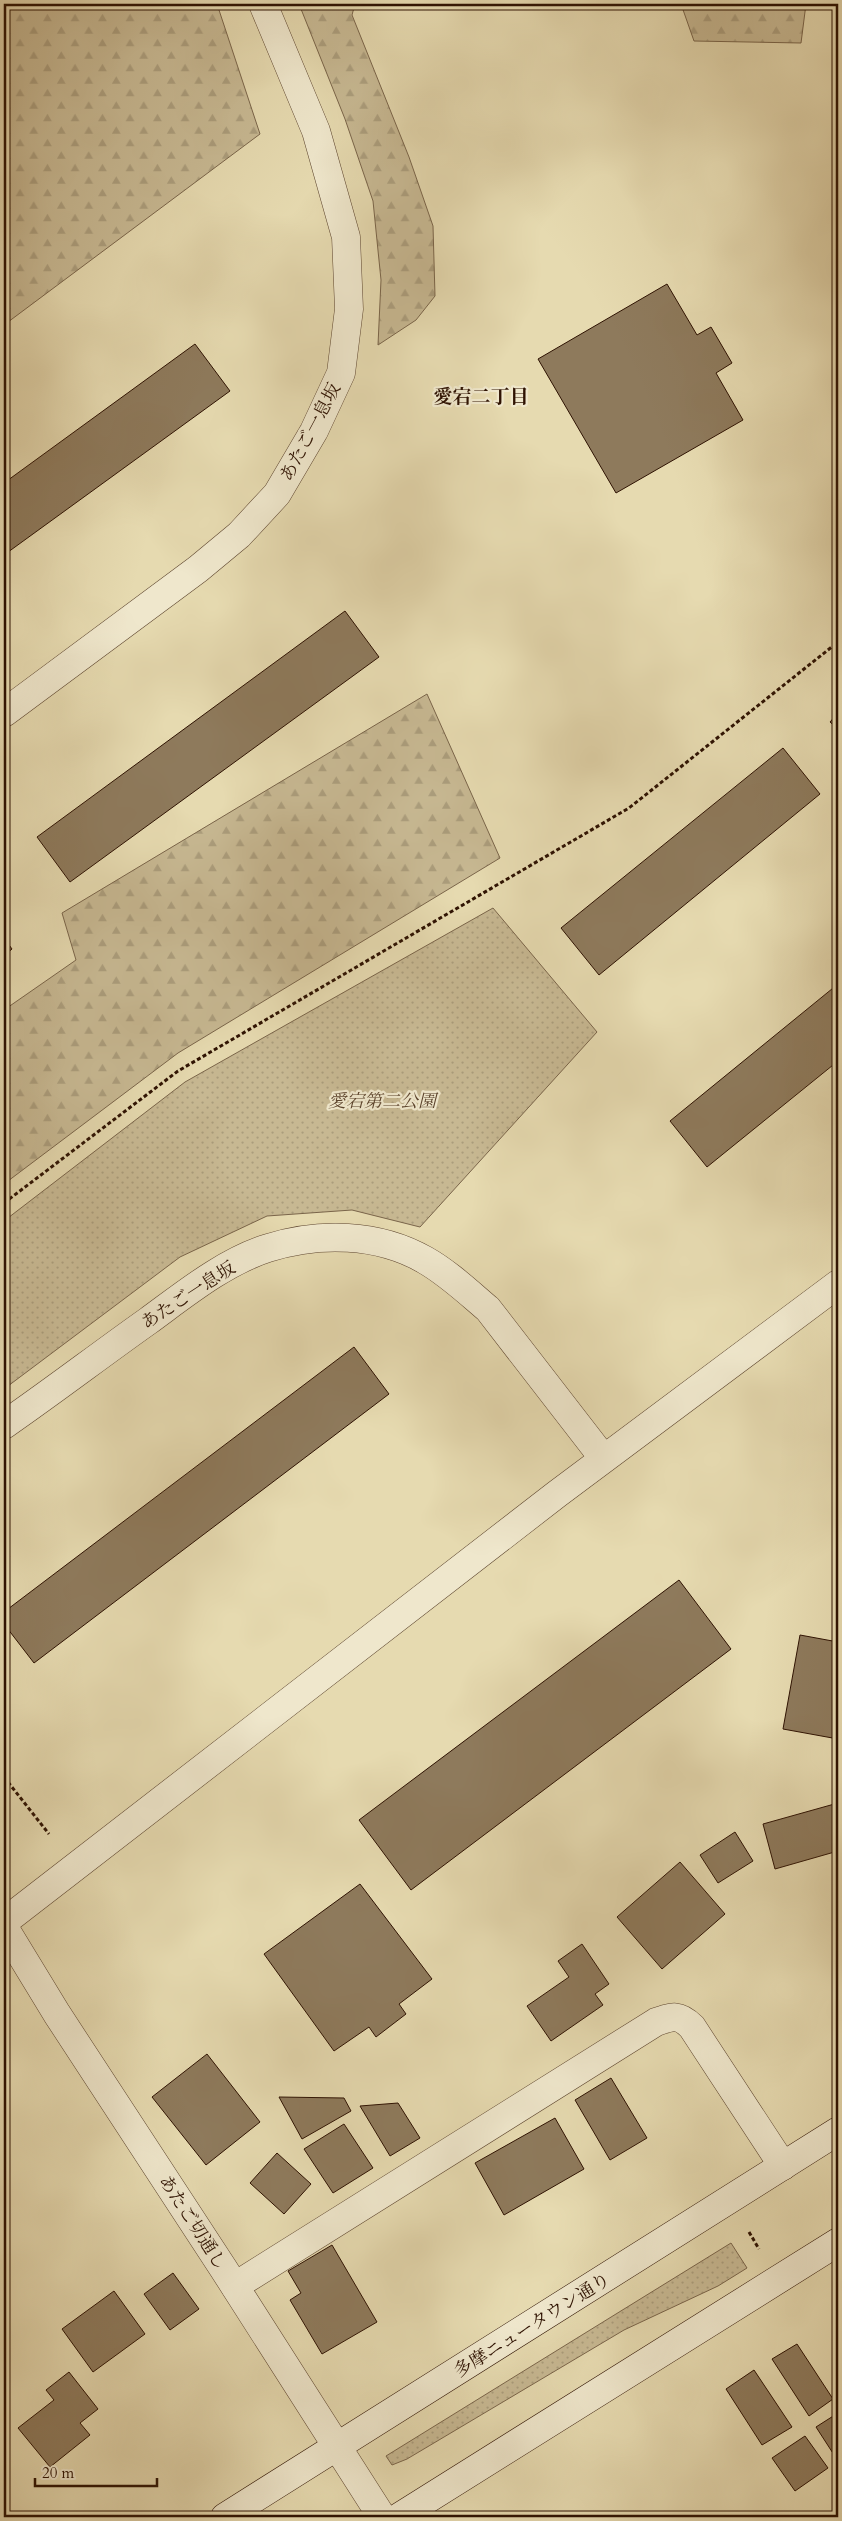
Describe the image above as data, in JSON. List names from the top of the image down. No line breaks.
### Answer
{"streets":{"street":["あたご一息坂","あたご切通し","多摩ニュータウン通り"]},"crossings":[["あたご切通し","多摩ニュータウン通り"]],"districts":["愛宕二丁目"],"parks":["愛宕第二公園"],"scale_bar":"20 m"}
